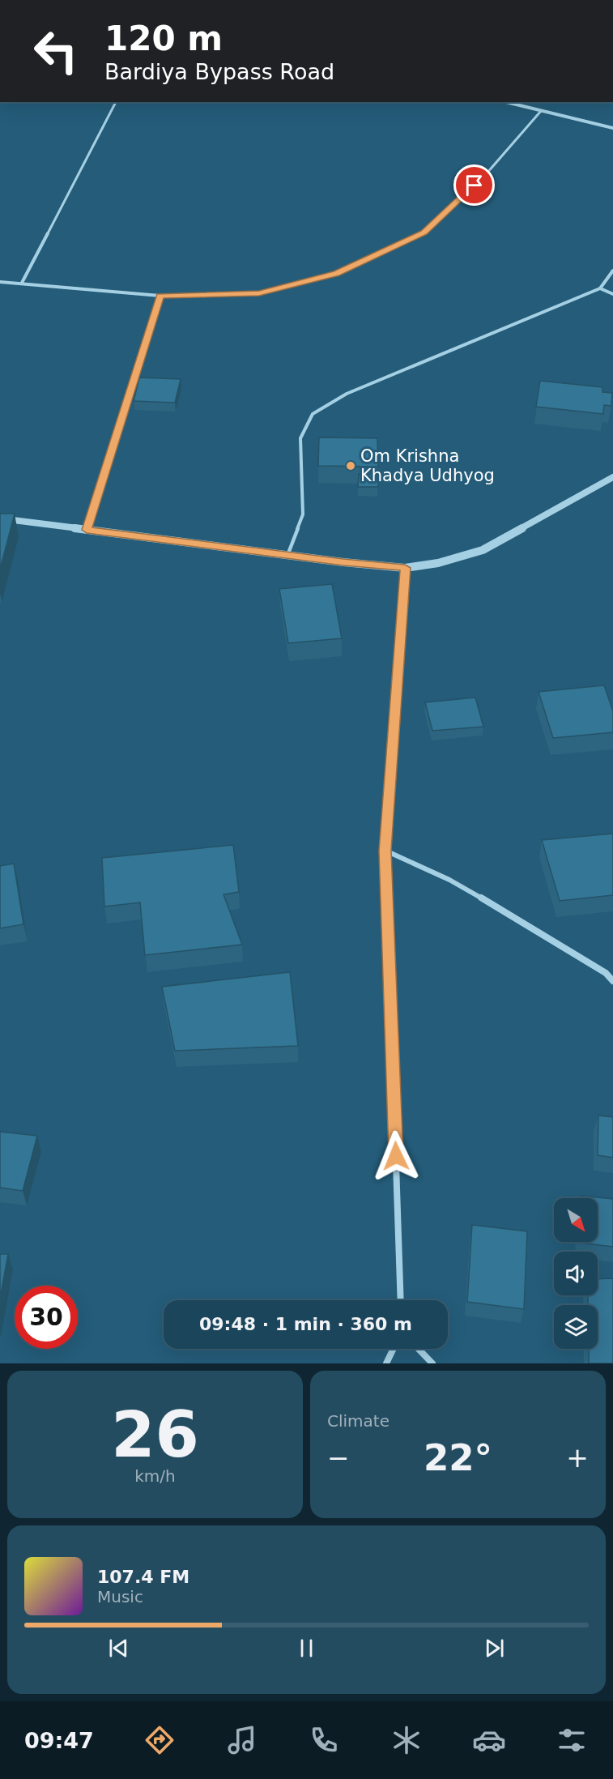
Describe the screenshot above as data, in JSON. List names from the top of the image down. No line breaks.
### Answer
{"places":["Om Krishna Khadya Udhyog"],"north":"bottom right","page":{"turn":["120 m","Bardiya Bypass Road"],"limit":"30","trip":"09:48 · 1 min · 360 m","tile":[["26","km/h"],"Climate"],"heat":["−","22°","+"],"song":["107.4 FM","Music"],"tabs":"09:47"}}
